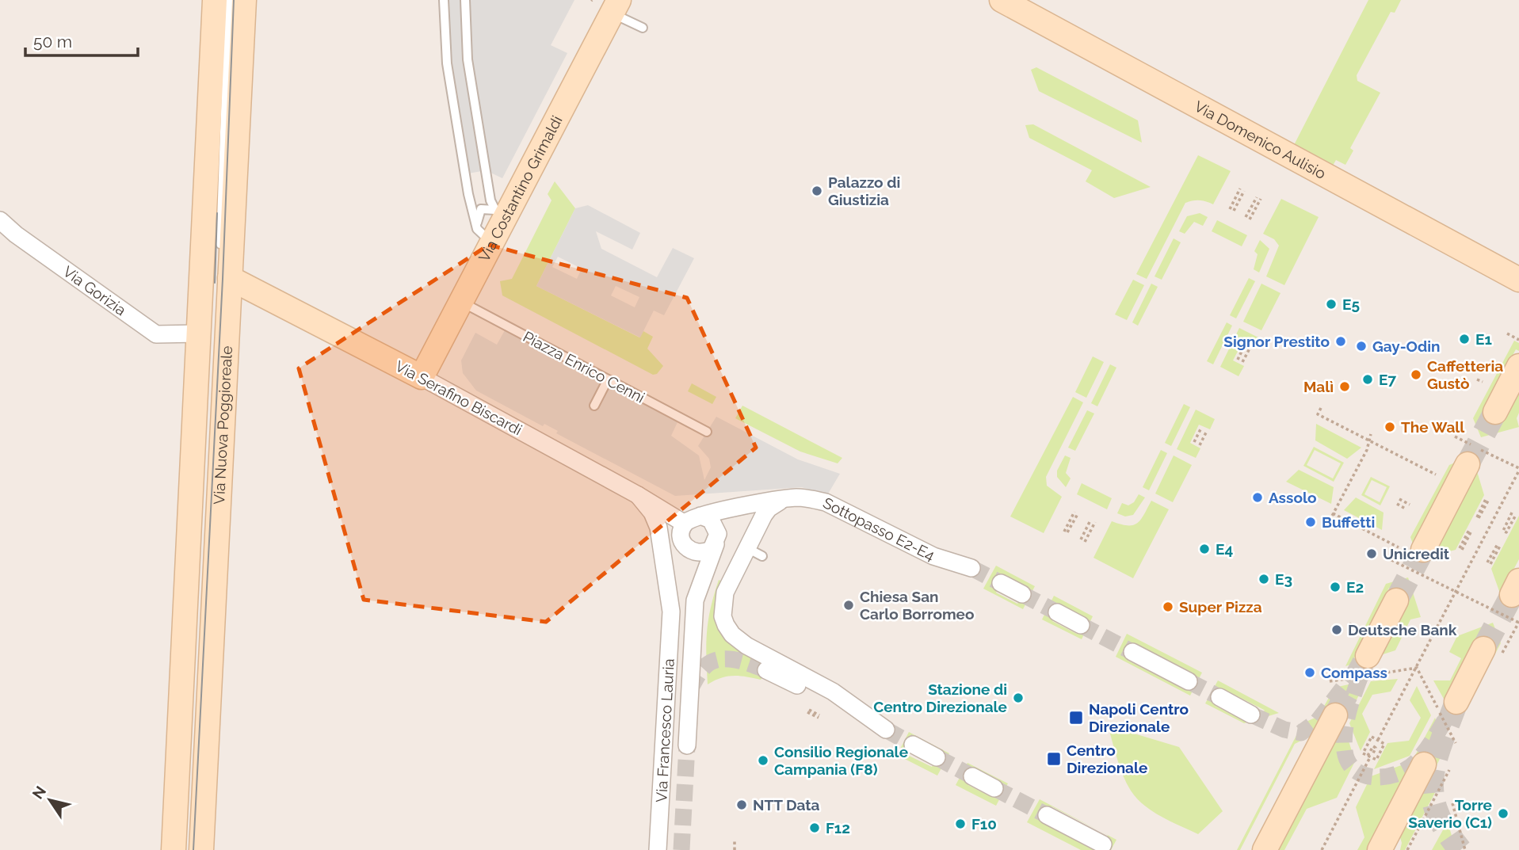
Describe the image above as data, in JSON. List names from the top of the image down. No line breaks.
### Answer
{"streets":{"main road":["Via Domenico Aulisio","Via Costantino Grimaldi","Via Serafino Biscardi","Via Nuova Poggioreale"],"street":["Via Gorizia","Sottopasso E2-E4","Via Francesco Lauria"],"lane":["Piazza Enrico Cenni"]},"crossings":[["Via Costantino Grimaldi","Piazza Enrico Cenni"],["Via Costantino Grimaldi","Via Serafino Biscardi"],["Via Gorizia","Via Nuova Poggioreale"],["Via Serafino Biscardi","Via Nuova Poggioreale"],["Via Serafino Biscardi","Sottopasso E2-E4"],["Via Serafino Biscardi","Via Francesco Lauria"]],"places":{"other":["Palazzo di Giustizia","E5","E1","Signor Prestito","Gay-Odin","Caffetteria Gustò","E7","Malì","The Wall","Assolo","Buffetti","E4","Unicredit","E3","E2","Chiesa San Carlo Borromeo","Super Pizza","Deutsche Bank","Compass","Stazione di Centro Direzionale","Consilio Regionale Campania (F8)","NTT Data","Torre Saverio (C1)","F10","F12"],"transit":["Napoli Centro Direzionale","Centro Direzionale"]},"scale_bar":"50 m","north":"top left"}
